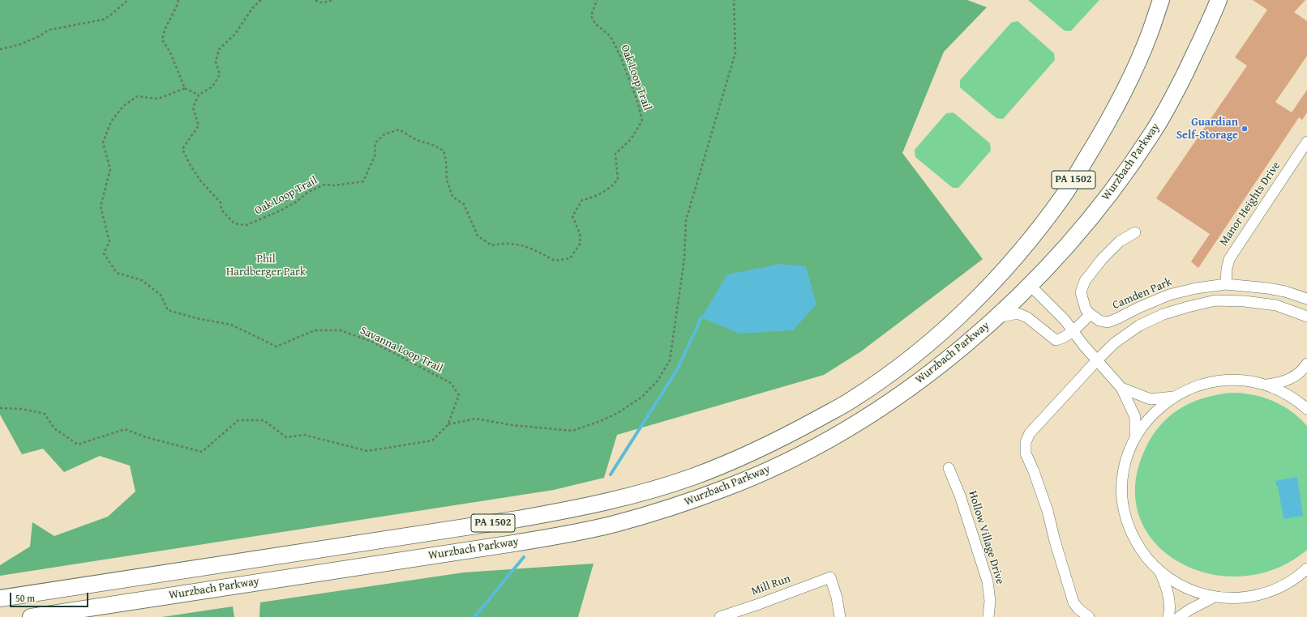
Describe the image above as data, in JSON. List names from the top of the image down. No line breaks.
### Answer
{"streets":{"highway":["Wurzbach Parkway","PA 1502"],"street":["Manor Heights Drive","Camden Park","Hollow Village Drive","Mill Run"],"path":["Oak Loop Trail","Savanna Loop Trail"]},"crossings":[["Manor Heights Drive","Camden Park"]],"parks":["Phil Hardberger Park"],"places":["Guardian Self-Storage"],"scale_bar":"50 m"}
